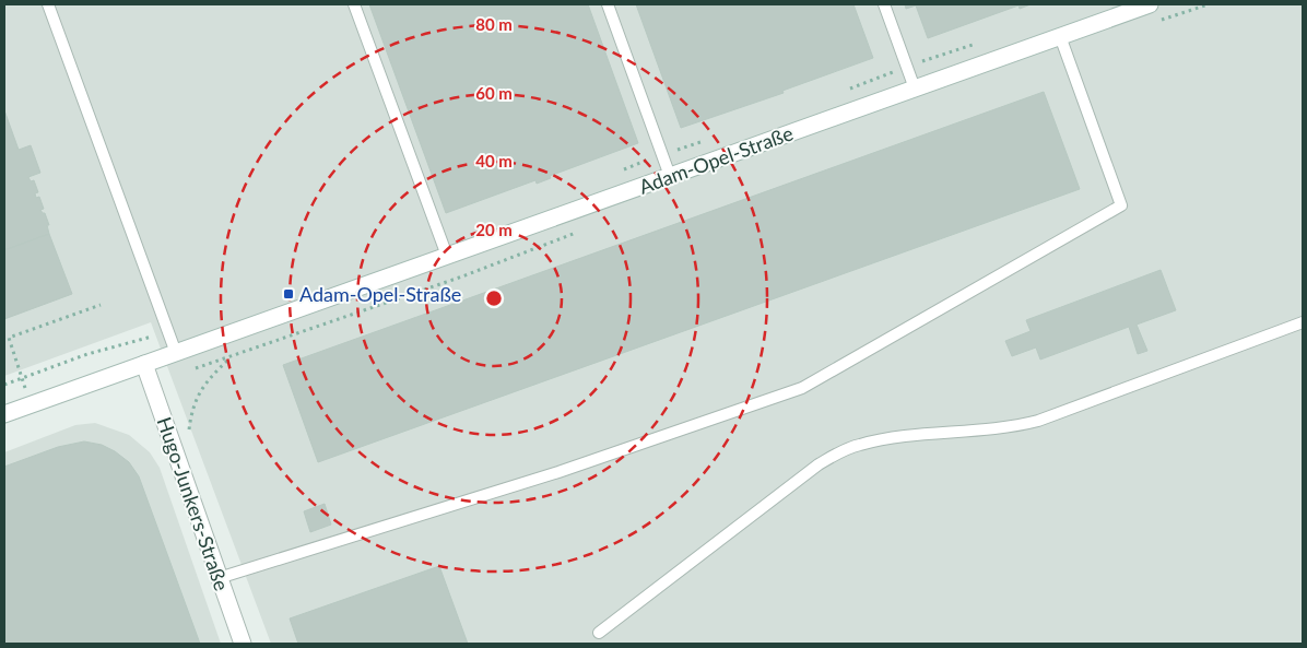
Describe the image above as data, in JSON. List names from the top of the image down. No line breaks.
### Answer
{"streets":{"main road":["Adam-Opel-Straße","Hugo-Junkers-Straße"]},"crossings":[["Adam-Opel-Straße","Hugo-Junkers-Straße"]],"places":{"transit":["Adam-Opel-Straße"]},"rings":["80 m","60 m","40 m","20 m"]}
